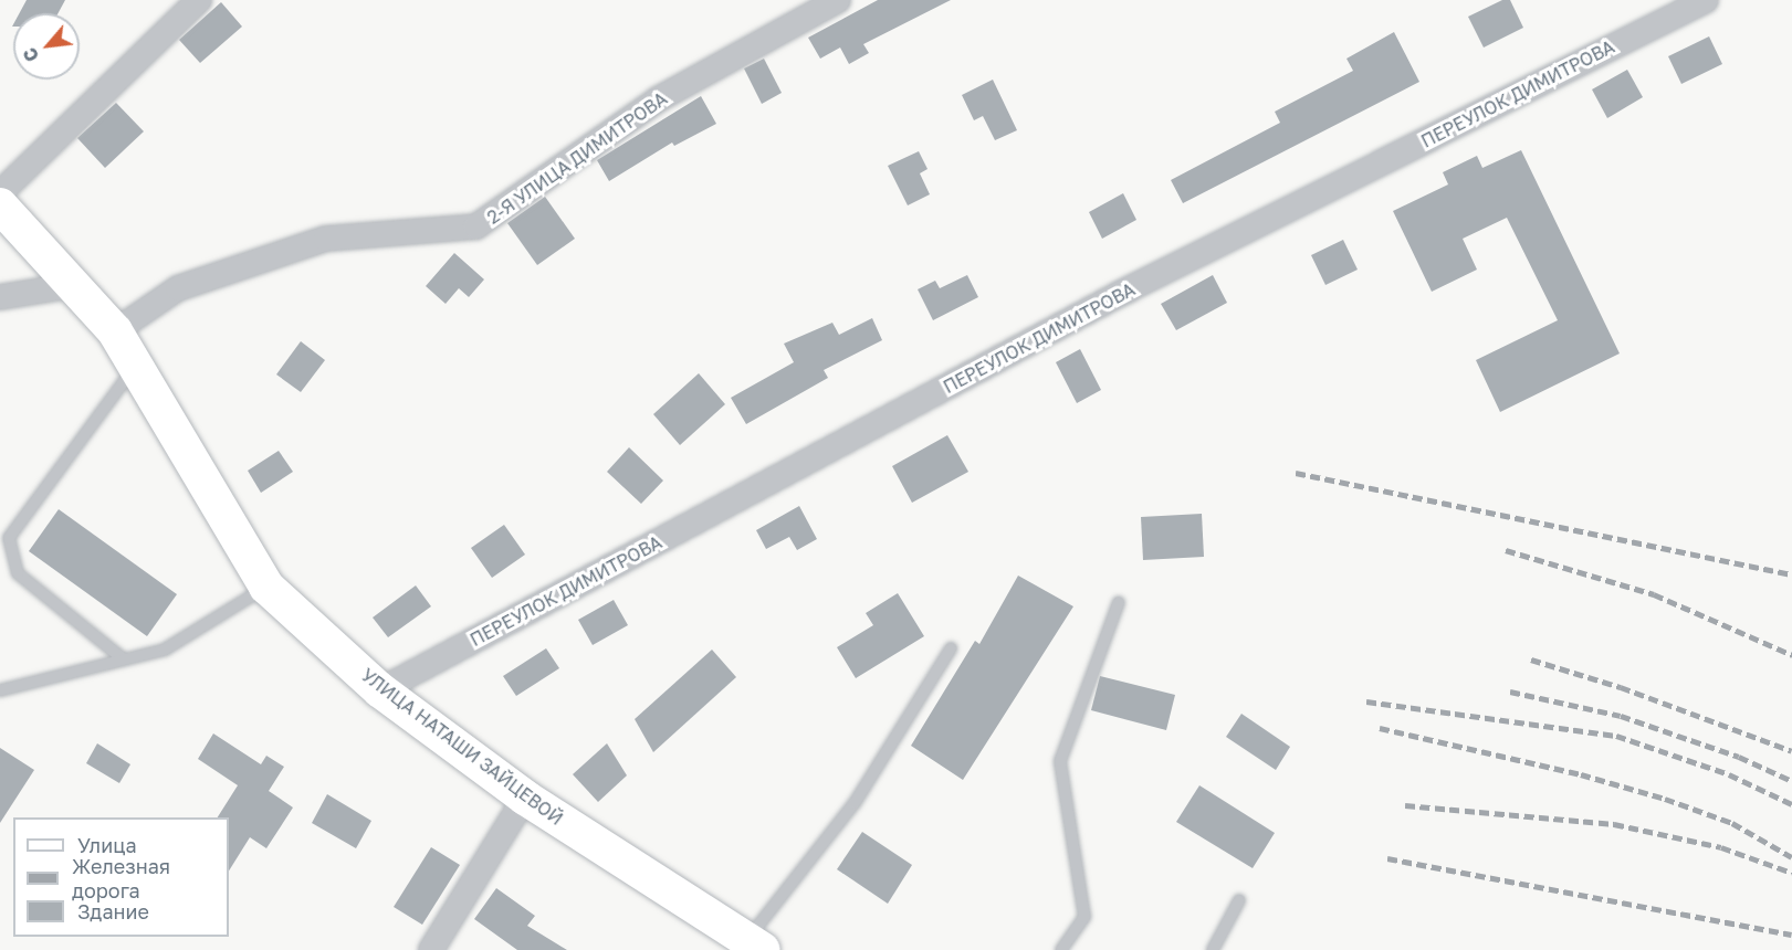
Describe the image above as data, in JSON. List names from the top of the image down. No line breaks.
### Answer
{"streets":{"street":["ПЕРЕУЛОК ДИМИТРОВА","2-Я УЛИЦА ДИМИТРОВА","УЛИЦА НАТАШИ ЗАЙЦЕВОЙ"]},"crossings":[["ПЕРЕУЛОК ДИМИТРОВА","УЛИЦА НАТАШИ ЗАЙЦЕВОЙ"],["2-Я УЛИЦА ДИМИТРОВА","УЛИЦА НАТАШИ ЗАЙЦЕВОЙ"]],"legend":["Улица","Железная дорога","Здание"],"north":"bottom left"}
